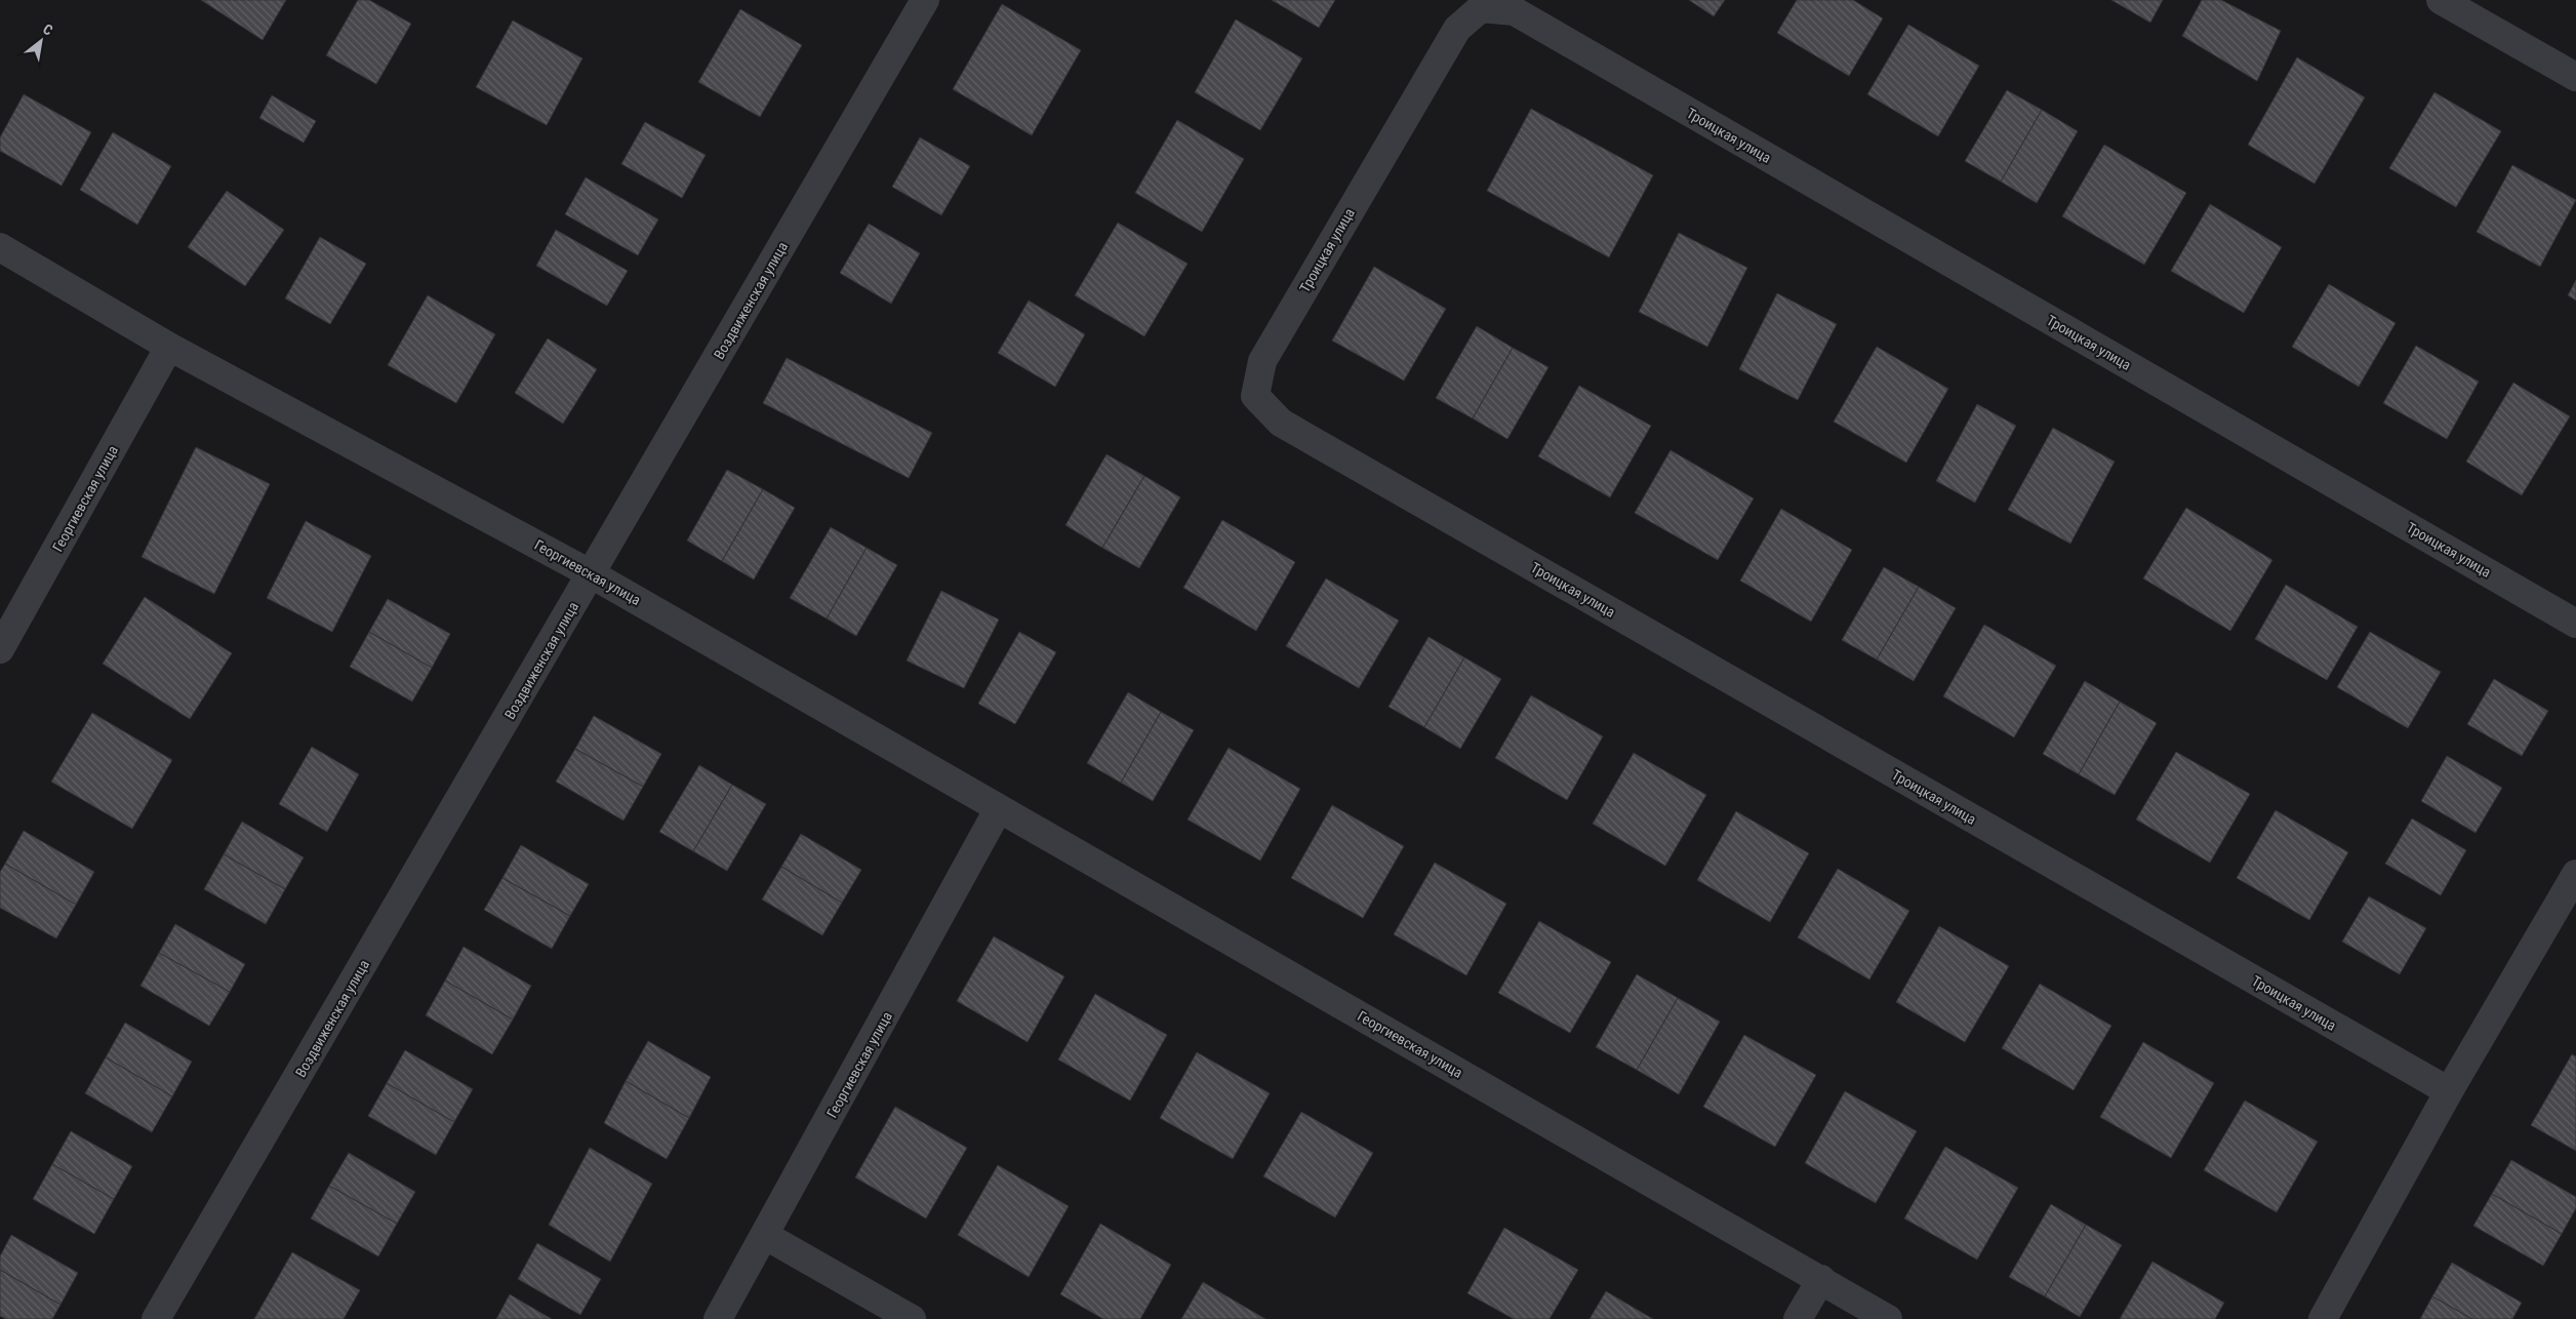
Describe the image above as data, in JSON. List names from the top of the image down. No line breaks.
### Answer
{"streets":{"street":["Троицкая улица","Воздвиженская улица","Георгиевская улица"]},"crossings":[["Воздвиженская улица","Георгиевская улица"]],"north":"top right"}
